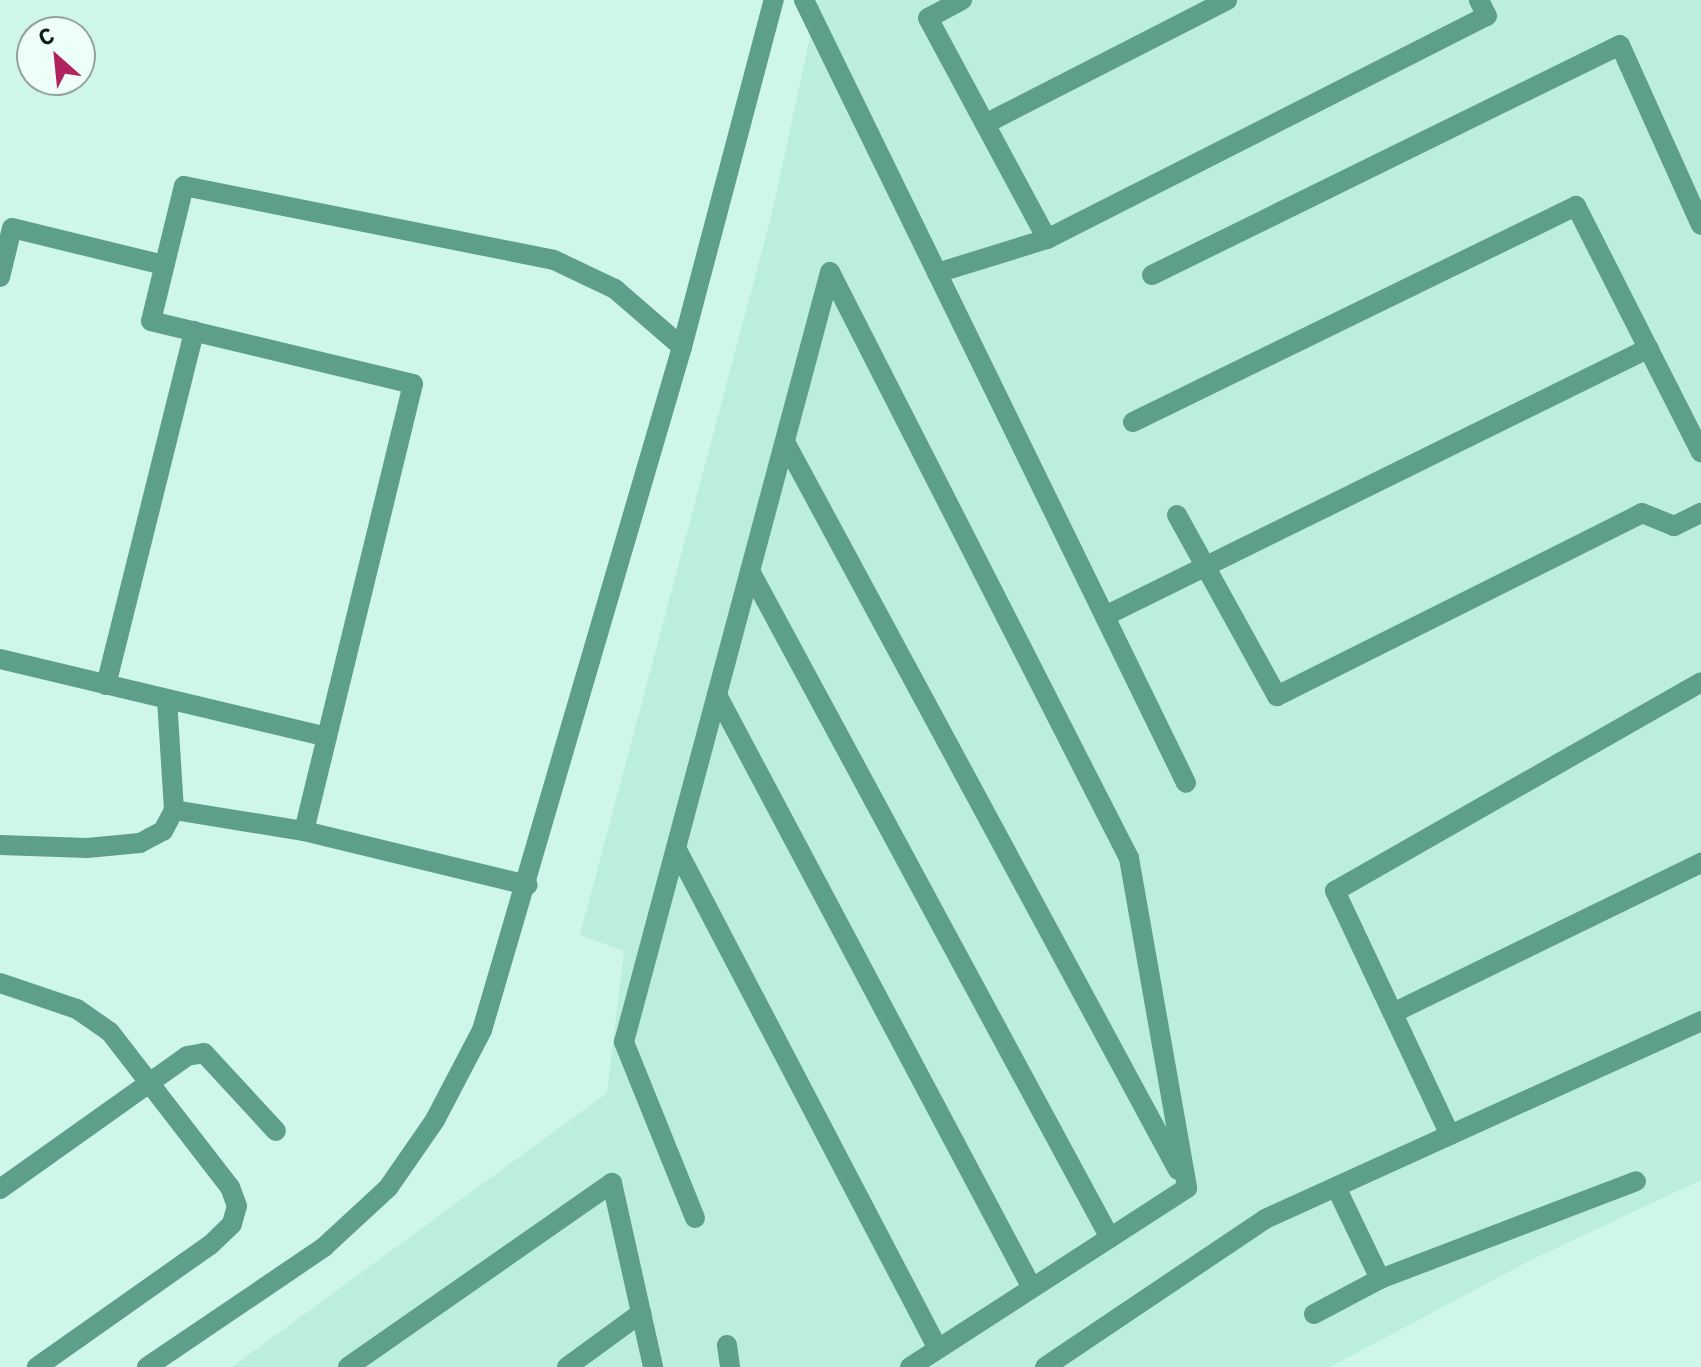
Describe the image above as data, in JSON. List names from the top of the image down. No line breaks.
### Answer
{"north":"top left"}
